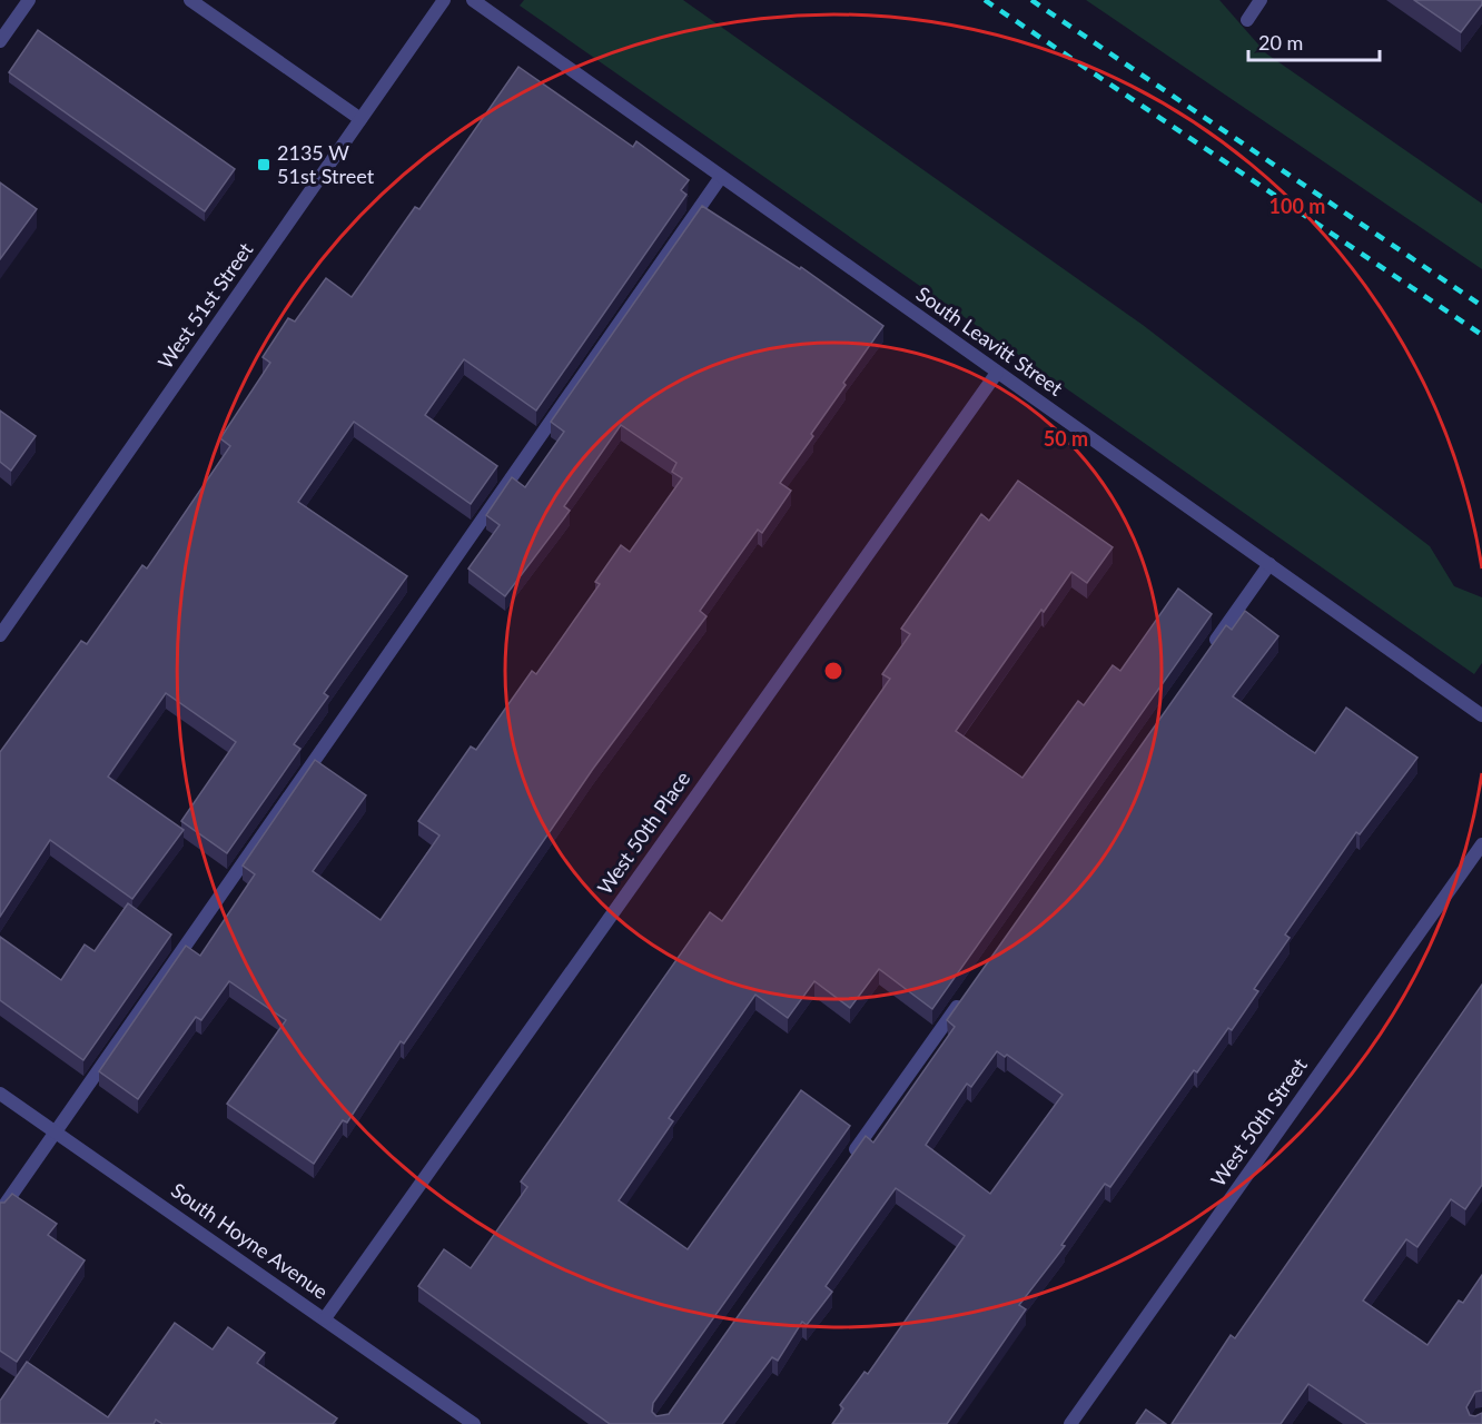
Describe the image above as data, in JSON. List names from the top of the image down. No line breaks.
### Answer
{"streets":{"street":["West 51st Street","South Leavitt Street","West 50th Place","West 50th Street","South Hoyne Avenue"]},"crossings":[["South Leavitt Street","West 50th Place"],["West 50th Place","South Hoyne Avenue"]],"places":{"transit":["2135 W 51st Street"]},"scale_bar":"20 m","rings":["100 m","50 m"]}
